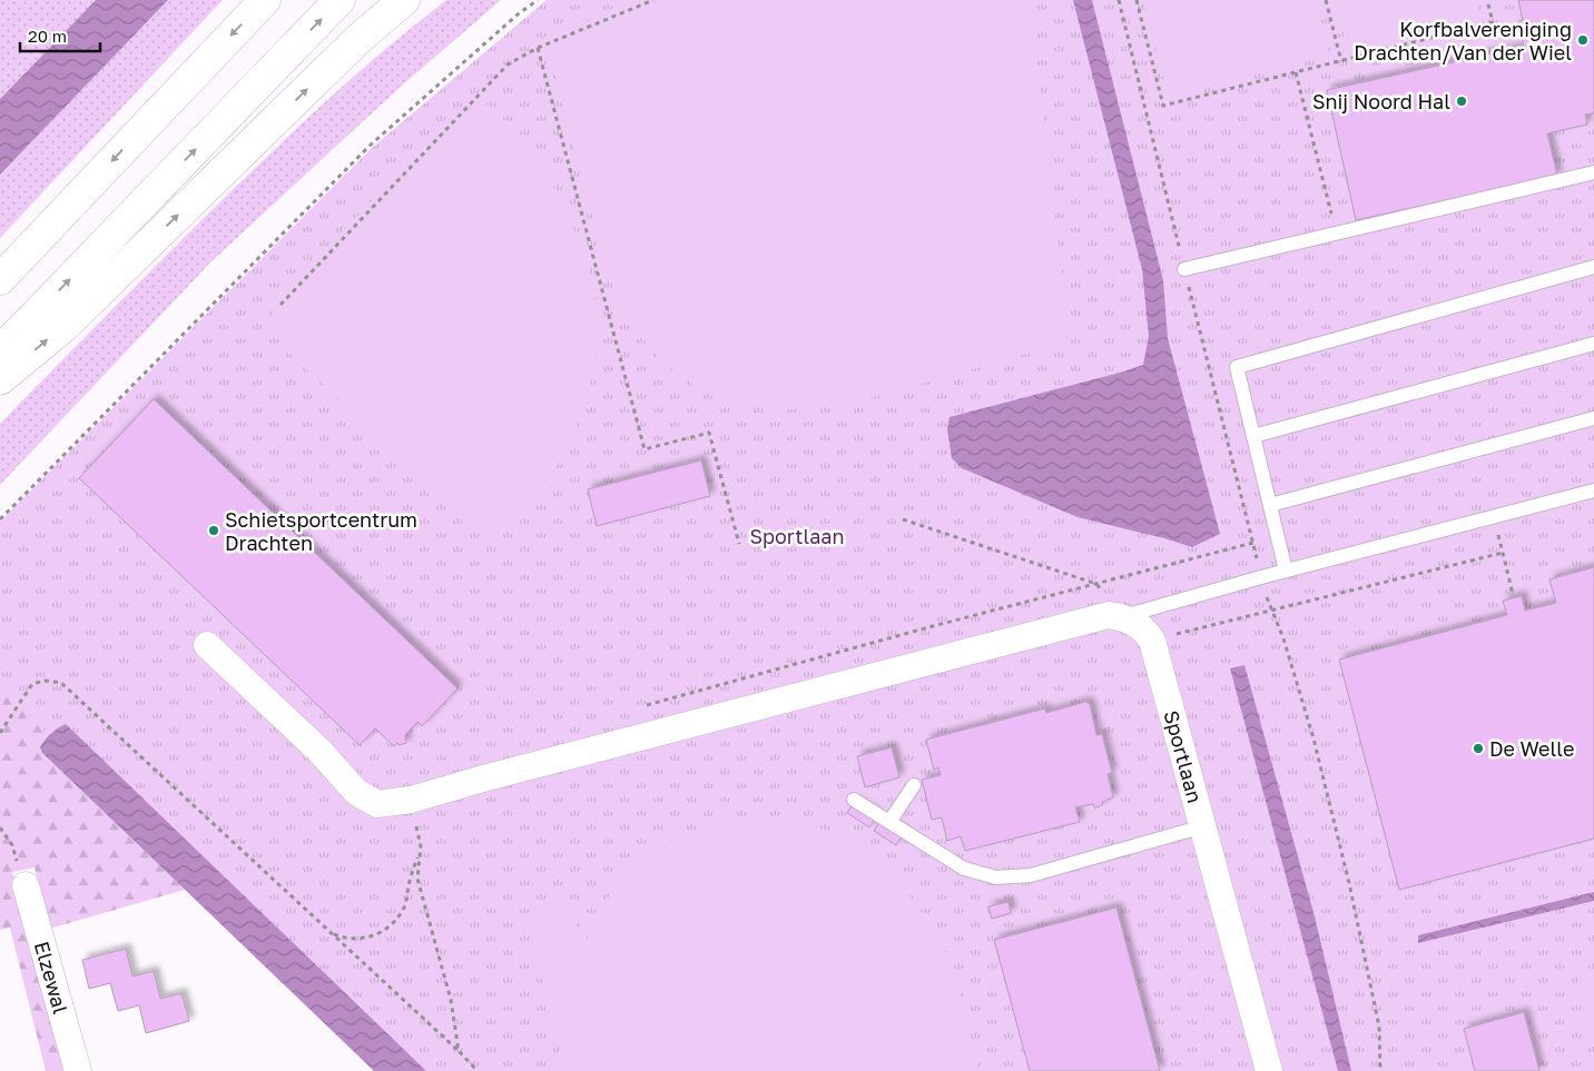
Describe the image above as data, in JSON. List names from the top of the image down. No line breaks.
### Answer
{"streets":{"street":["Sportlaan","Elzewal"]},"parks":["Sportlaan"],"places":["Korfbalvereniging Drachten/Van der Wiel","Snij Noord Hal","Schietsportcentrum Drachten","De Welle"],"scale_bar":"20 m"}
